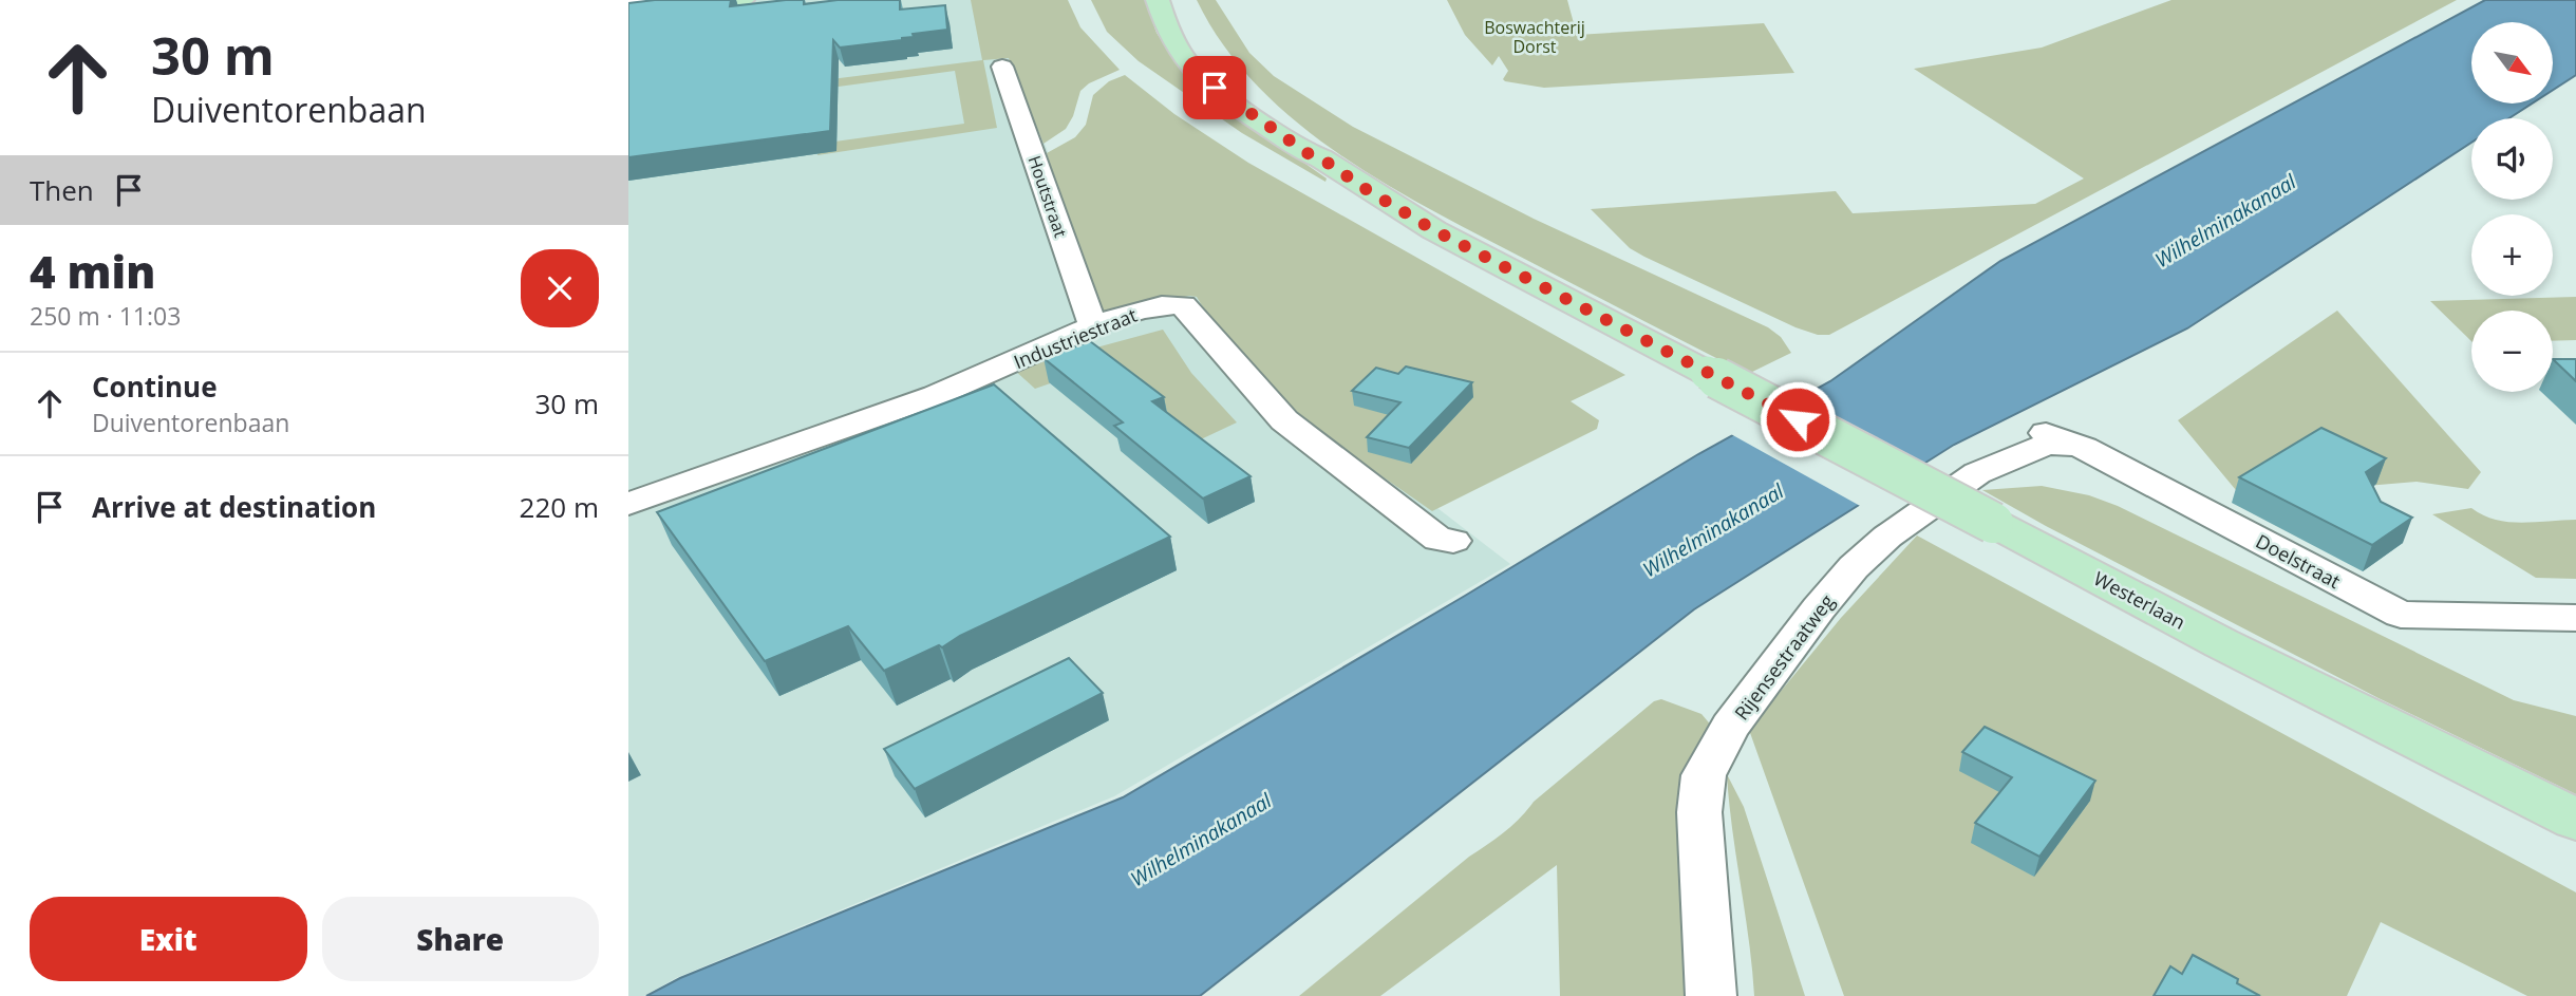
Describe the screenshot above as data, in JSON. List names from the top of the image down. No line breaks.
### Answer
{"streets":{"main road":["Westerlaan"],"street":["Houtstraat","Industriestraat","Doelstraat","Rijensestraatweg"]},"crossings":[["Houtstraat","Industriestraat"],["Doelstraat","Rijensestraatweg"]],"water":["Wilhelminakanaal"],"parks":["Boswachterij Dorst"],"north":"bottom right","page":{"turn":["30 m","Duiventorenbaan"],"map_buttons":["+","−"],"then":"Then","heading":["4 min","250 m · 11:03"],"list":[{"name":"Continue","note":"Duiventorenbaan","value":"30 m"},{"name":"Arrive at destination","value":"220 m"}],"buttons":["Exit","Share"]}}
